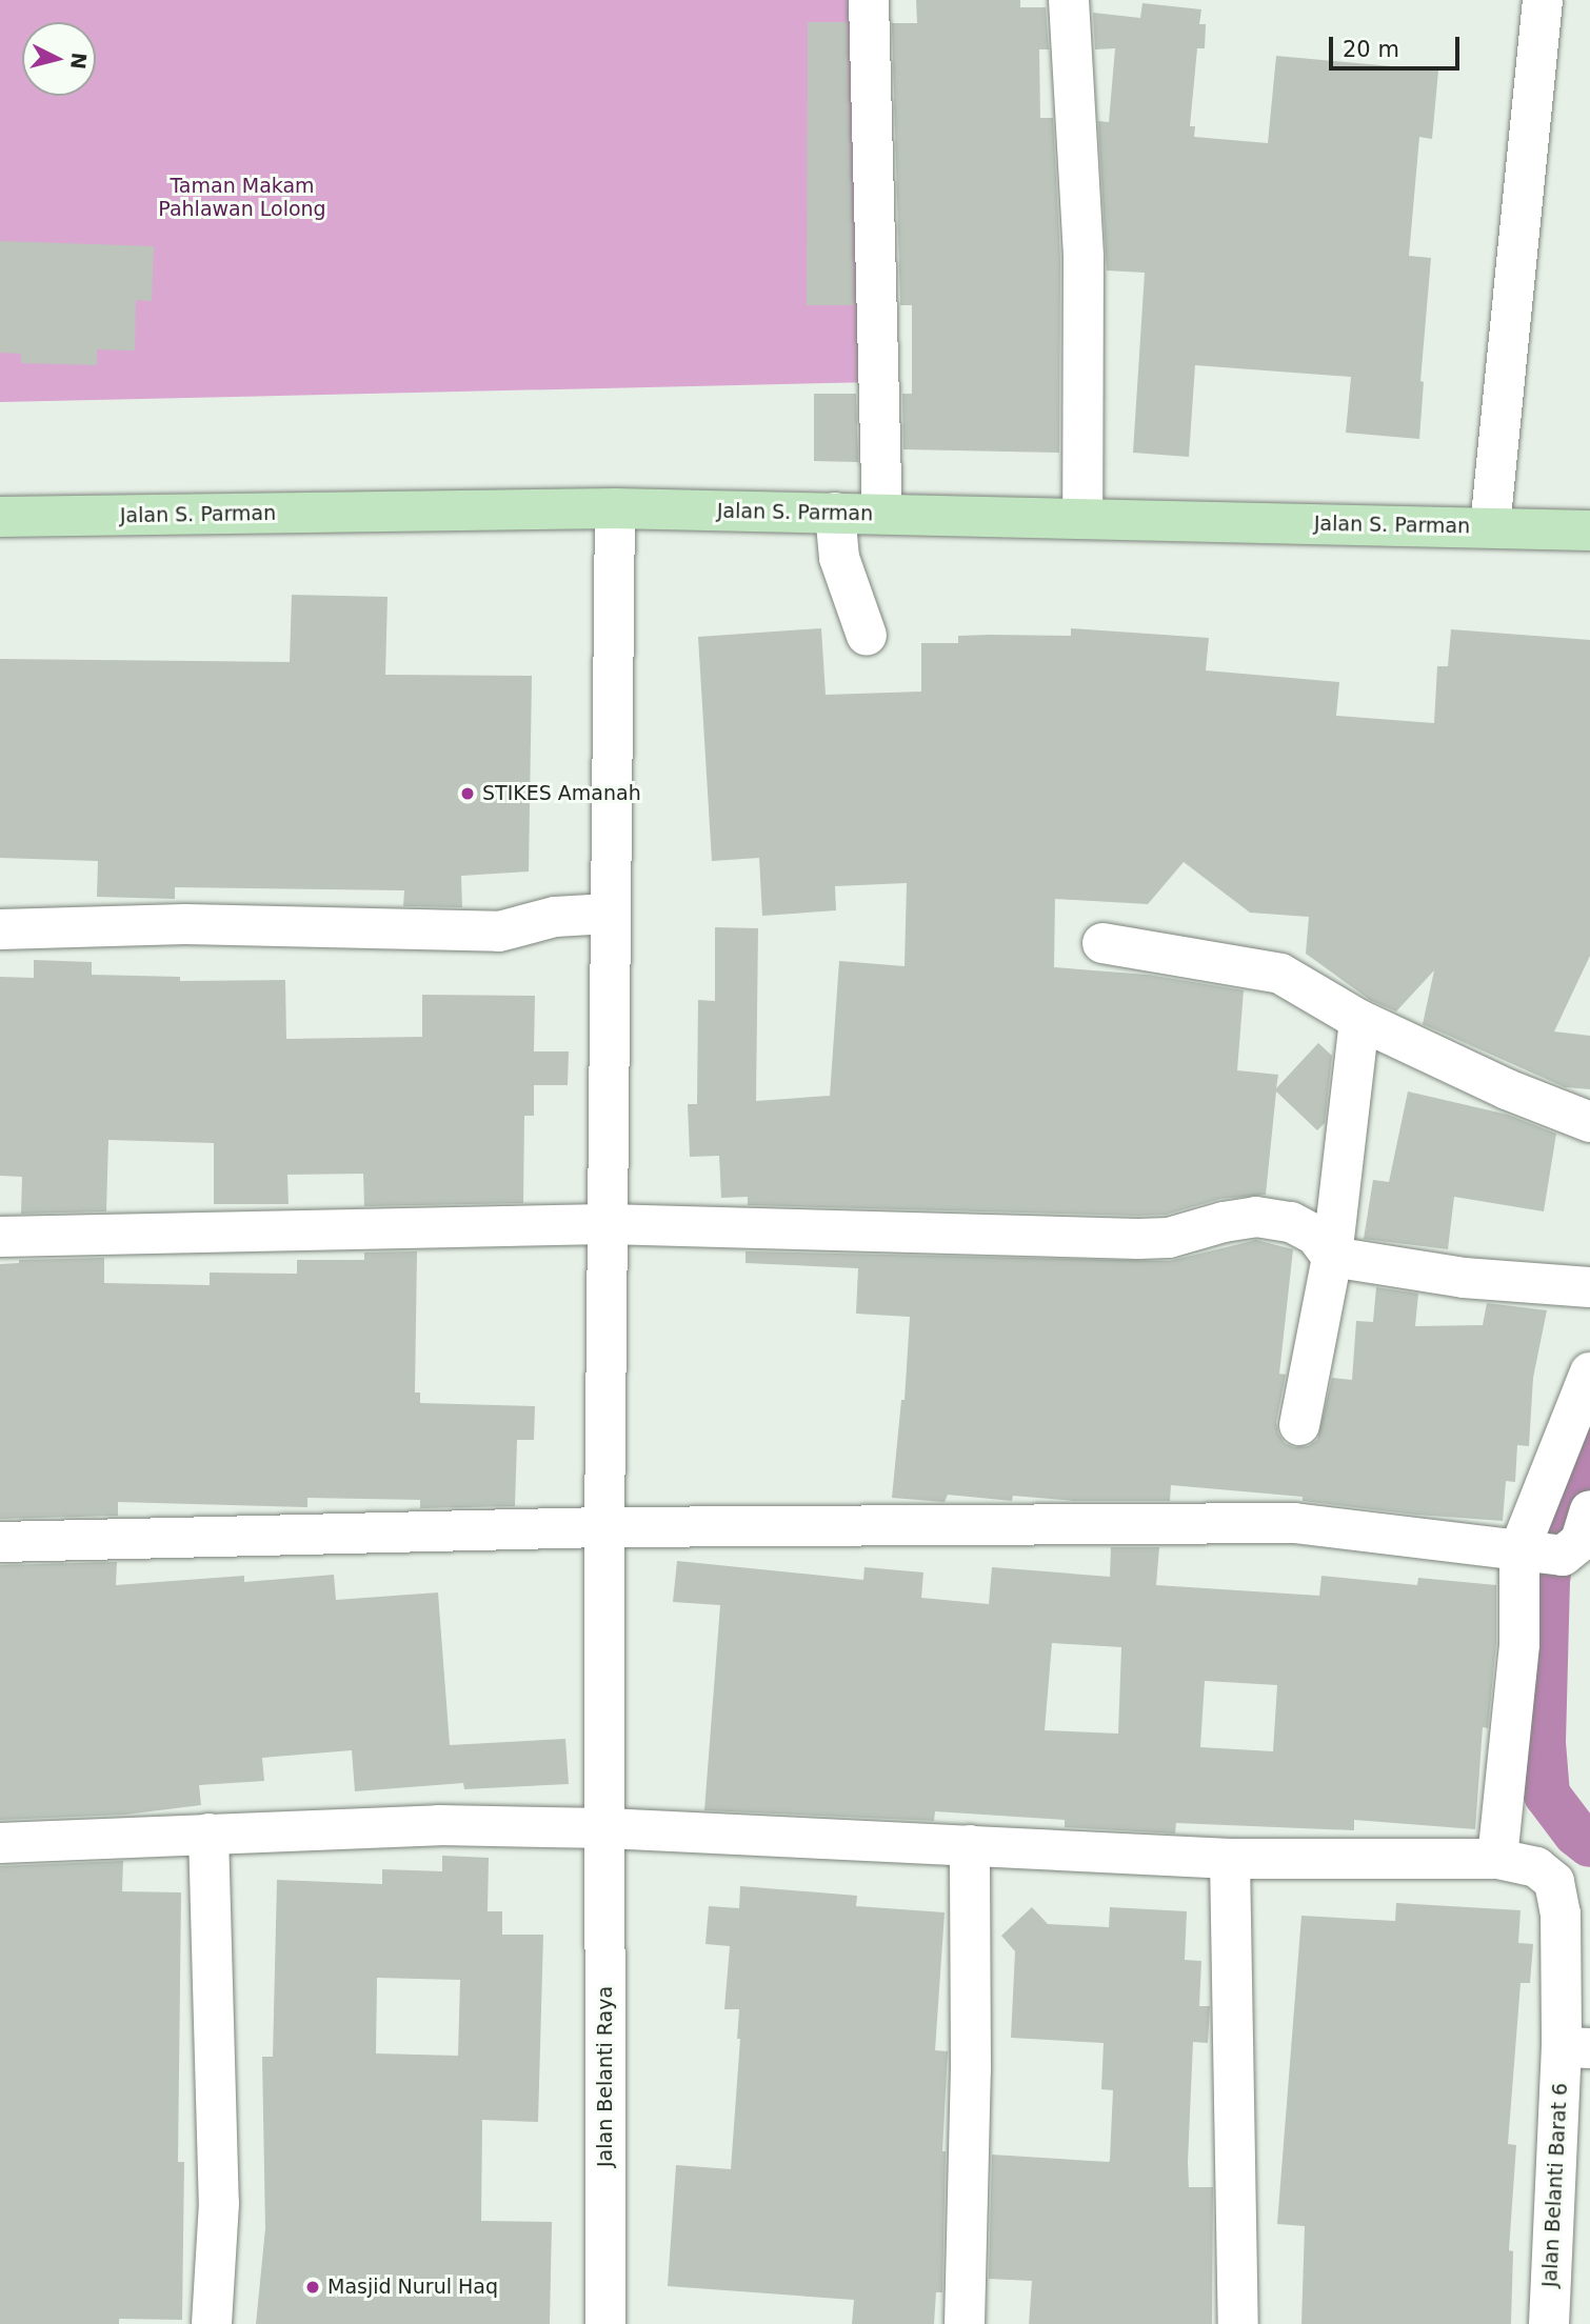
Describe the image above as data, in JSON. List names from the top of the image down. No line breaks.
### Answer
{"streets":{"main road":["Jalan S. Parman"],"street":["Jalan Belanti Raya","Jalan Belanti Barat 6"]},"crossings":[["Jalan S. Parman","Jalan Belanti Raya"],["Jalan Belanti Raya","Jalan Belanti Barat 6"]],"parks":["Taman Makam Pahlawan Lolong"],"places":["STIKES Amanah","Masjid Nurul Haq"],"scale_bar":"20 m","north":"right"}
